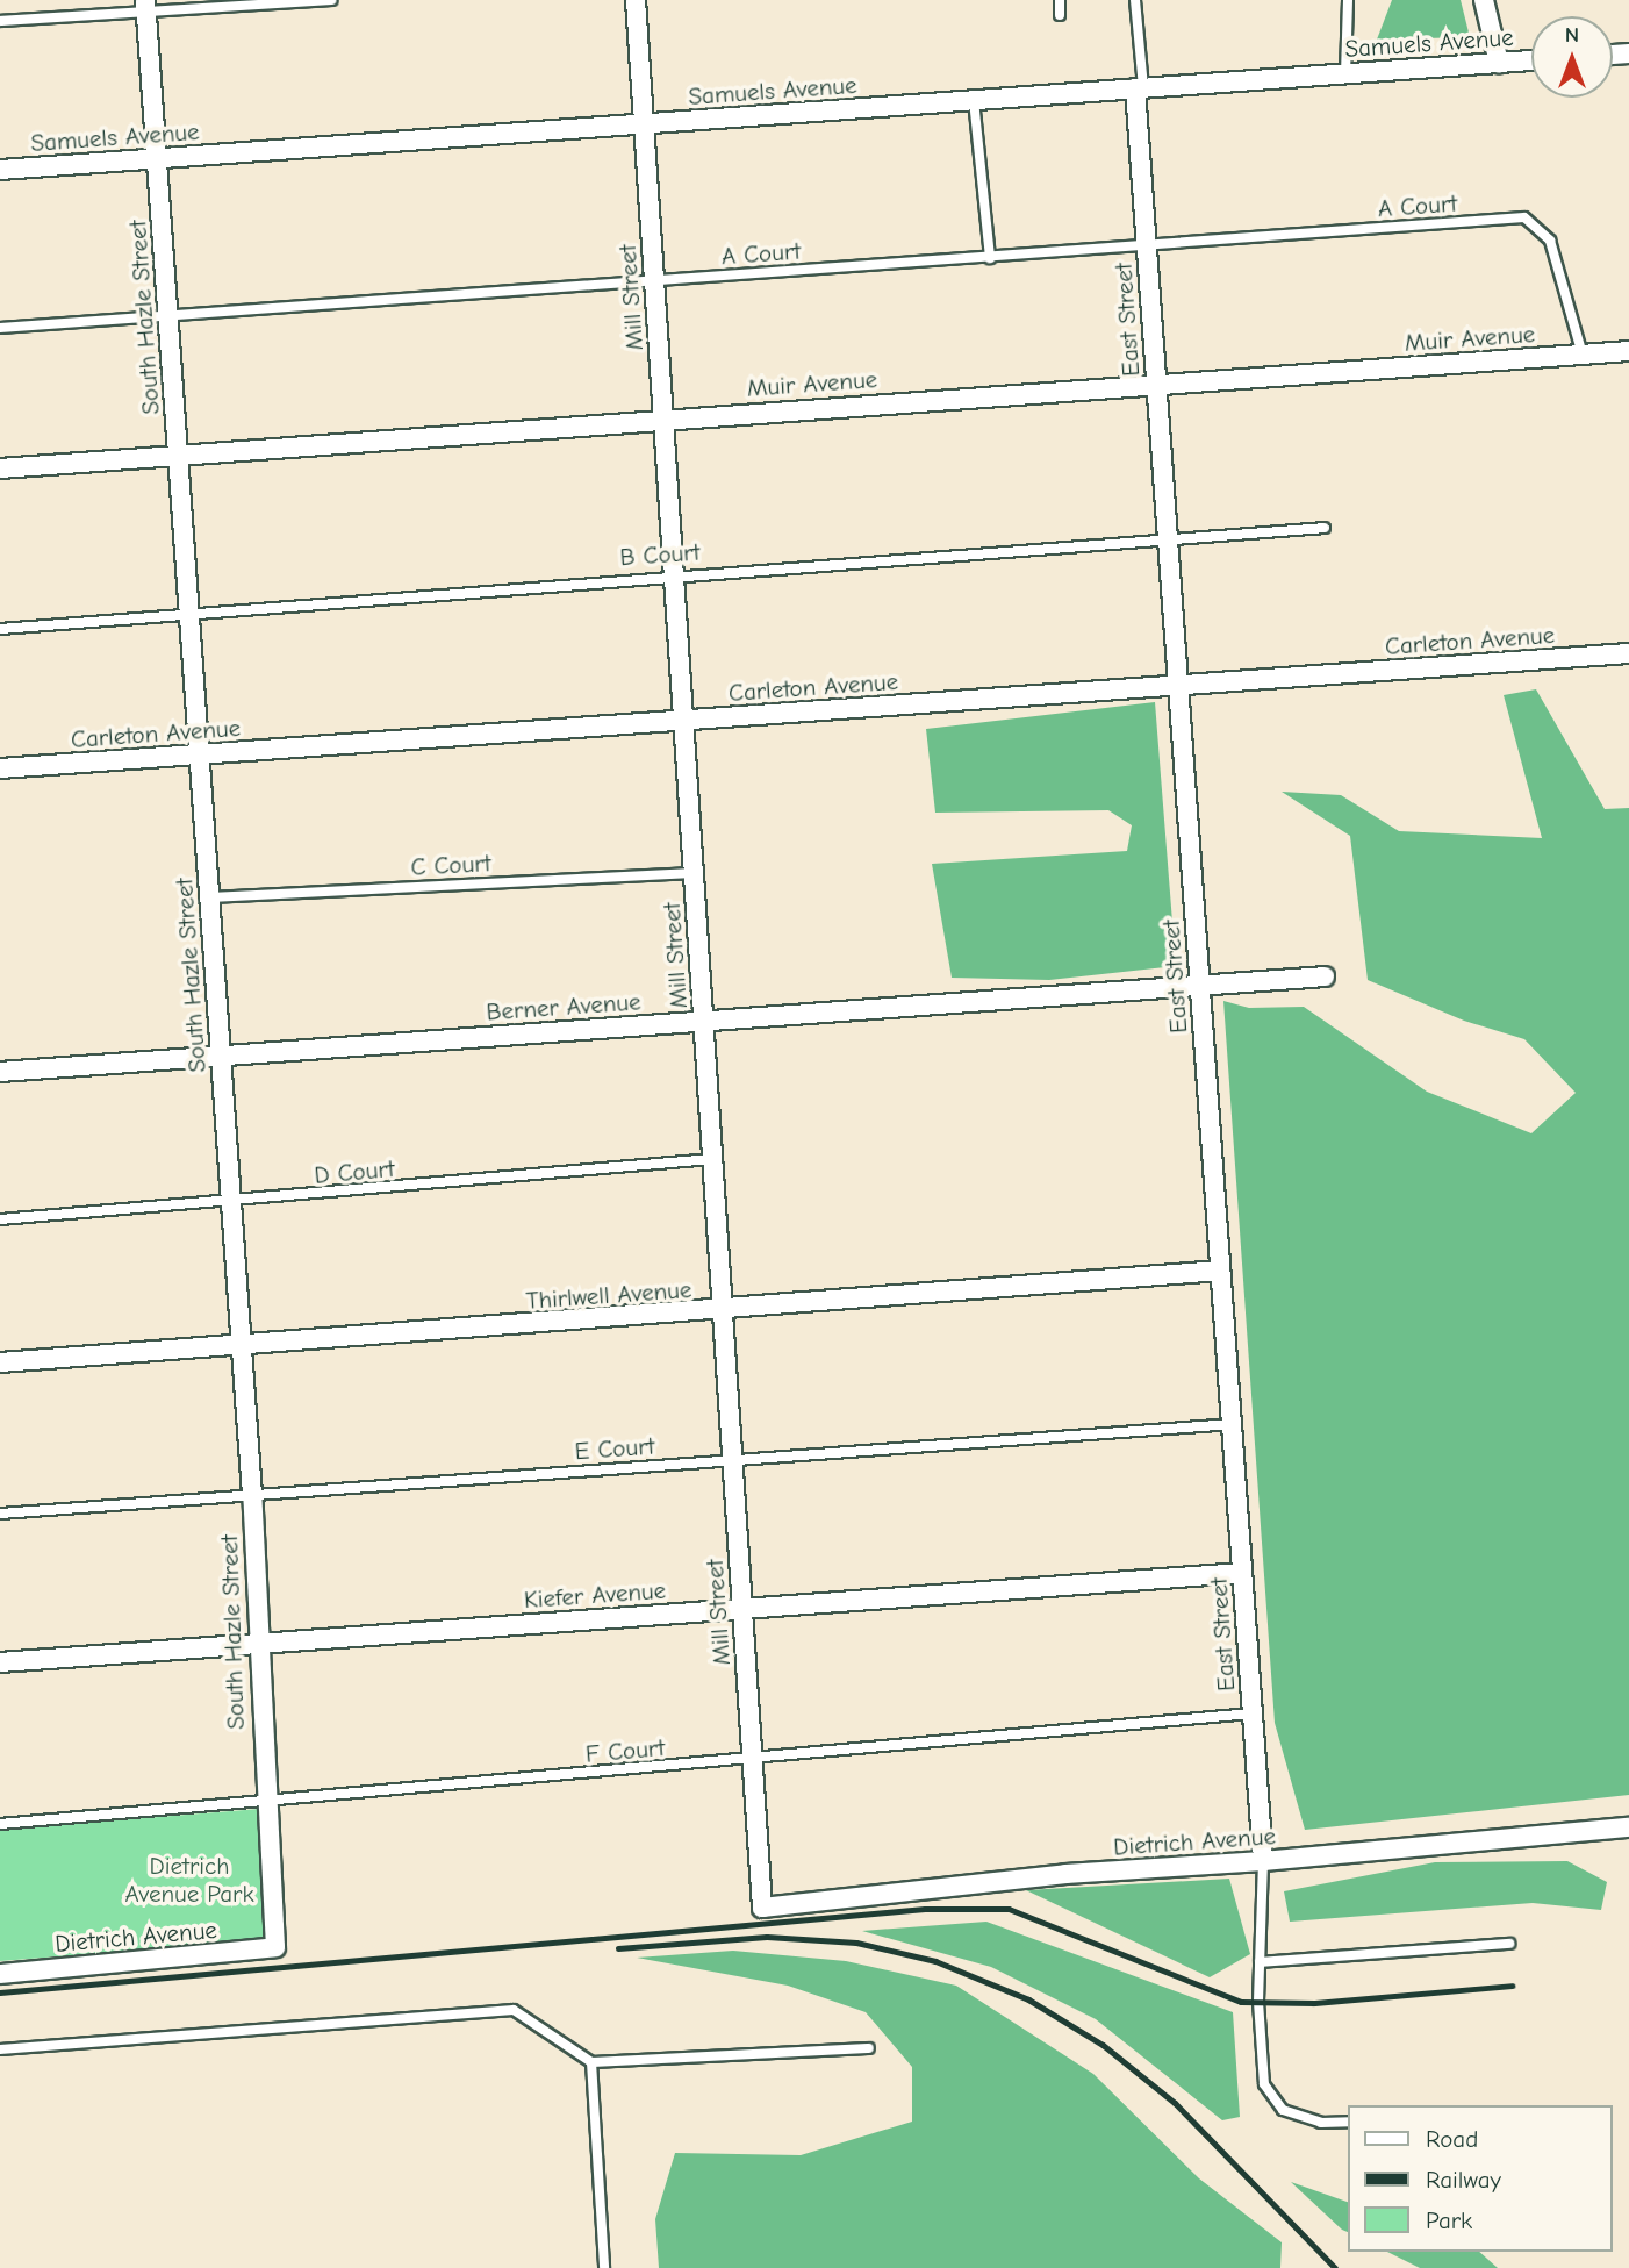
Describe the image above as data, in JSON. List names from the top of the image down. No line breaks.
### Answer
{"streets":{"street":["Samuels Avenue","Mill Street","South Hazle Street","East Street","Muir Avenue","Carleton Avenue","Berner Avenue","Thirlwell Avenue","Kiefer Avenue","Dietrich Avenue"],"lane":["A Court","B Court","C Court","D Court","E Court","F Court"]},"crossings":[["Samuels Avenue","Mill Street"],["Samuels Avenue","South Hazle Street"],["Samuels Avenue","East Street"],["A Court","Mill Street"],["A Court","South Hazle Street"],["A Court","East Street"],["A Court","Muir Avenue"],["Mill Street","Muir Avenue"],["Mill Street","B Court"],["Mill Street","Carleton Avenue"],["Mill Street","C Court"],["Mill Street","Berner Avenue"],["Mill Street","D Court"],["Mill Street","Thirlwell Avenue"],["Mill Street","E Court"],["Mill Street","Kiefer Avenue"],["Mill Street","F Court"],["Mill Street","Dietrich Avenue"],["South Hazle Street","Muir Avenue"],["South Hazle Street","B Court"],["South Hazle Street","Carleton Avenue"],["South Hazle Street","C Court"],["South Hazle Street","Berner Avenue"],["South Hazle Street","D Court"],["South Hazle Street","Thirlwell Avenue"],["South Hazle Street","E Court"],["South Hazle Street","Kiefer Avenue"],["South Hazle Street","F Court"],["South Hazle Street","Dietrich Avenue"],["East Street","Muir Avenue"],["East Street","B Court"],["East Street","Carleton Avenue"],["East Street","Berner Avenue"],["East Street","Thirlwell Avenue"],["East Street","E Court"],["East Street","Kiefer Avenue"],["East Street","F Court"],["East Street","Dietrich Avenue"]],"parks":["Dietrich Avenue Park"],"legend":["Road","Railway","Park"],"north":"top"}
